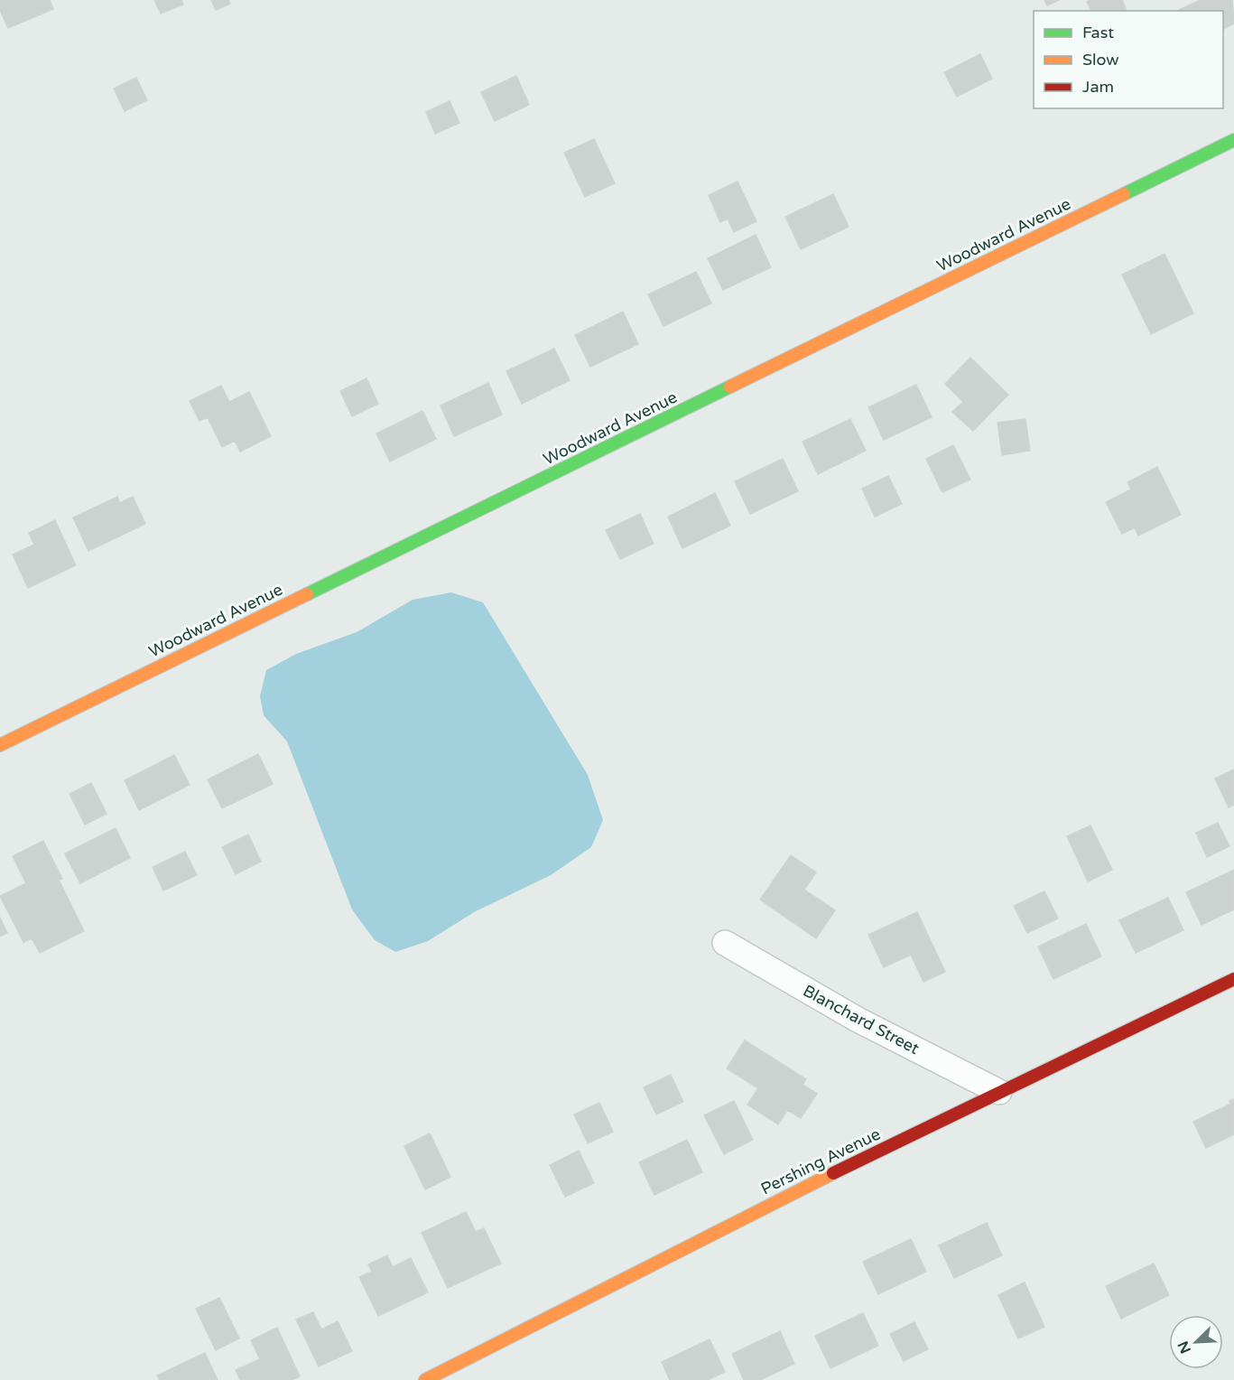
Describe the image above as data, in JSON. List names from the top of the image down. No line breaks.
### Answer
{"streets":{"street":["Woodward Avenue","Blanchard Street","Pershing Avenue"]},"crossings":[["Blanchard Street","Pershing Avenue"]],"legend":["Fast","Slow","Jam"],"north":"bottom left"}
